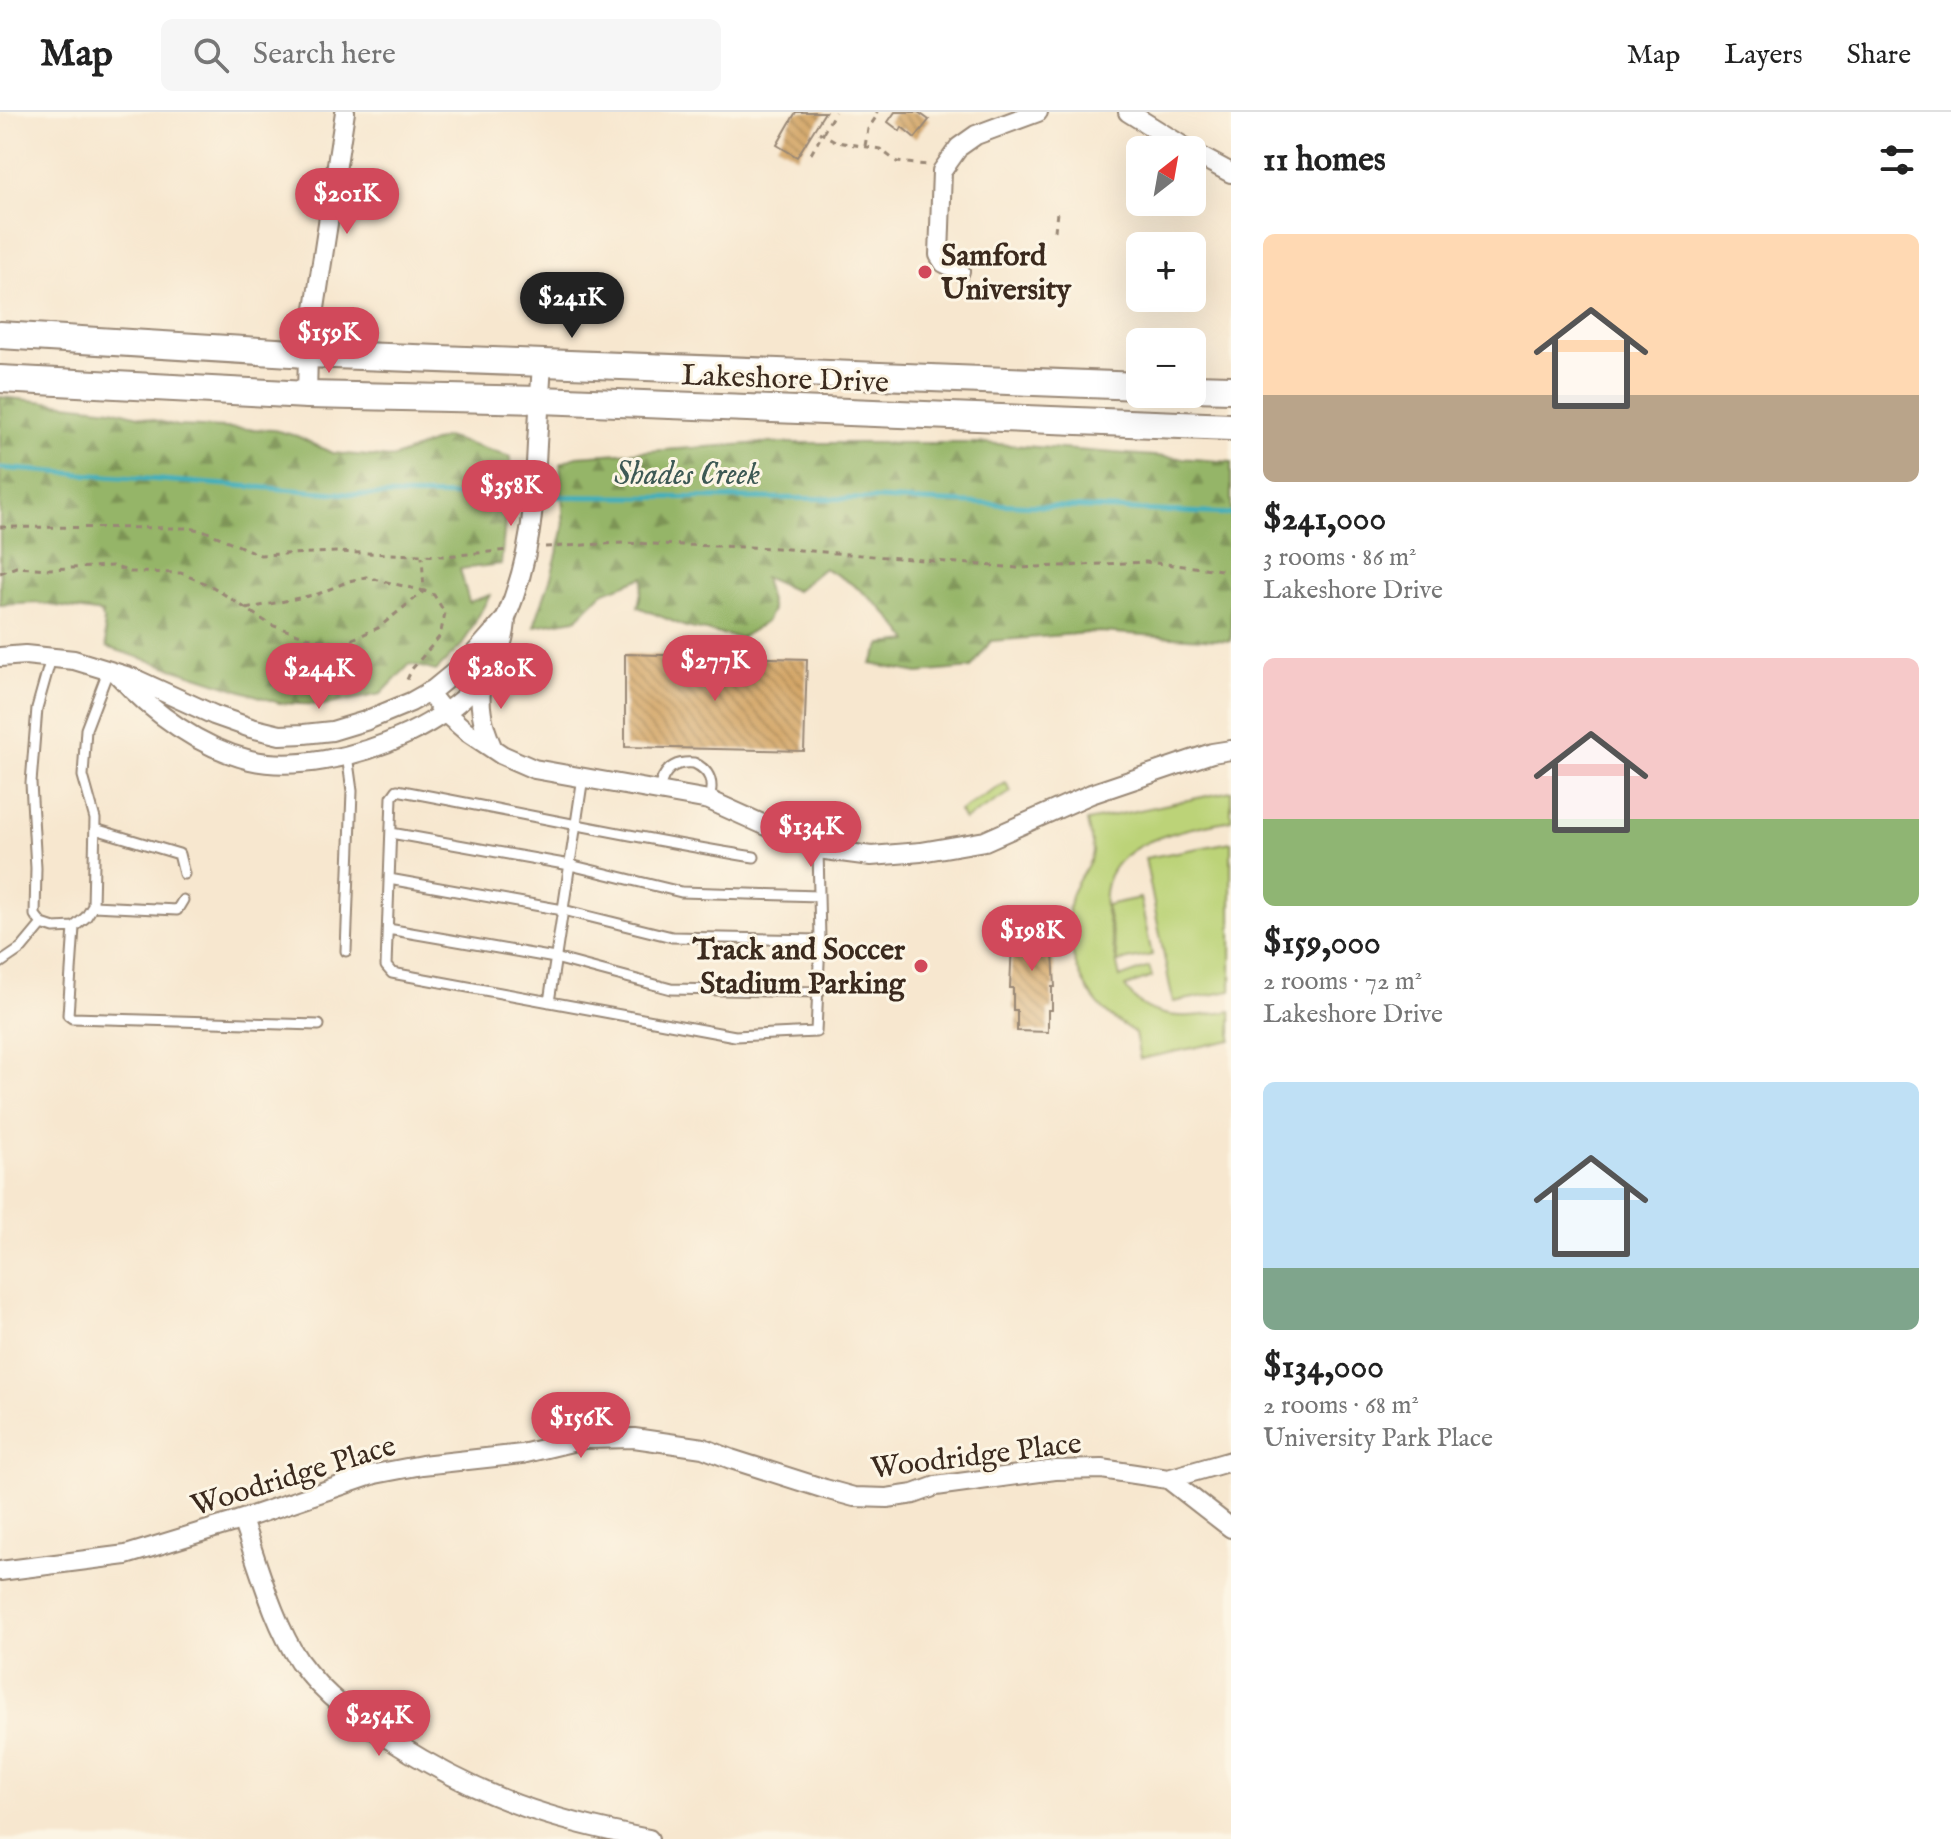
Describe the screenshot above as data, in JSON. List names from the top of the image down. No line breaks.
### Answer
{"streets":{"main road":["Lakeshore Drive"],"street":["Woodridge Place"]},"water":["Shades Creek"],"places":["Samford University","Track and Soccer Stadium Parking"],"north":"top right","page":{"header":"Map","search":"Search here","nav":["Map","Layers","Share"],"heading":"11 homes","map_buttons":["+","−"],"price":["$201K","$241K","$159K","$358K","$277K","$244K","$280K","$134K","$198K","$156K","$254K"],"list":[{"name":"$241,000","note":"3 rooms · 86 m² · Lakeshore Drive"},{"name":"$159,000","note":"2 rooms · 72 m² · Lakeshore Drive"},{"name":"$134,000","note":"2 rooms · 68 m² · University Park Place"}]}}
